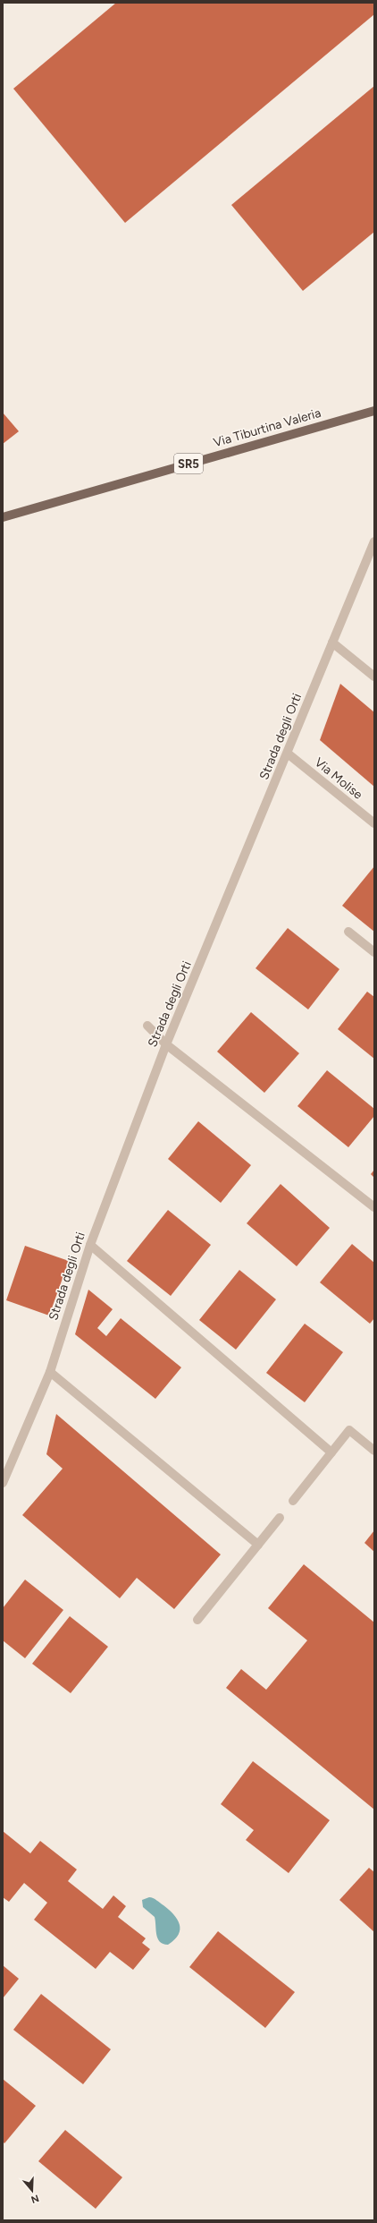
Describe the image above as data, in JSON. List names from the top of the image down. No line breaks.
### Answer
{"streets":{"main road":["Via Tiburtina Valeria","SR5"],"street":["Strada degli Orti","Via Molise"]},"crossings":[["Strada degli Orti","Via Molise"]],"north":"bottom"}
